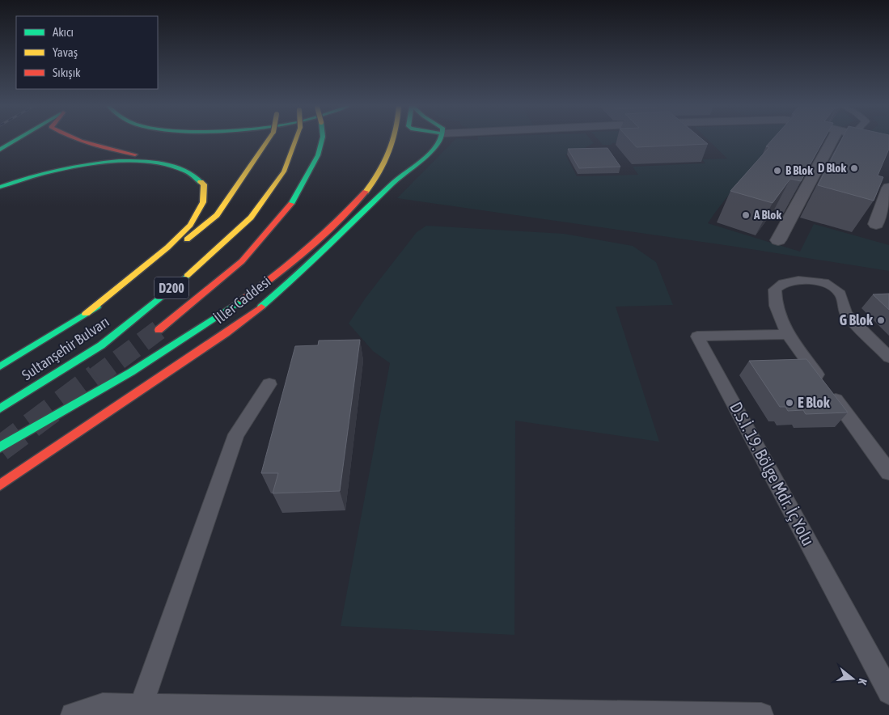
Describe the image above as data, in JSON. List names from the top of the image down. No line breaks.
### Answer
{"streets":{"main road":["D200","İller Caddesi","Sultanşehir Bulvarı"],"lane":["D.S.İ. 19. Bölge Mdr. İç Yolu"]},"places":["D Blok","B Blok","A Blok","G Blok","E Blok"],"legend":["Akıcı","Yavaş","Sıkışık"],"north":"right"}
